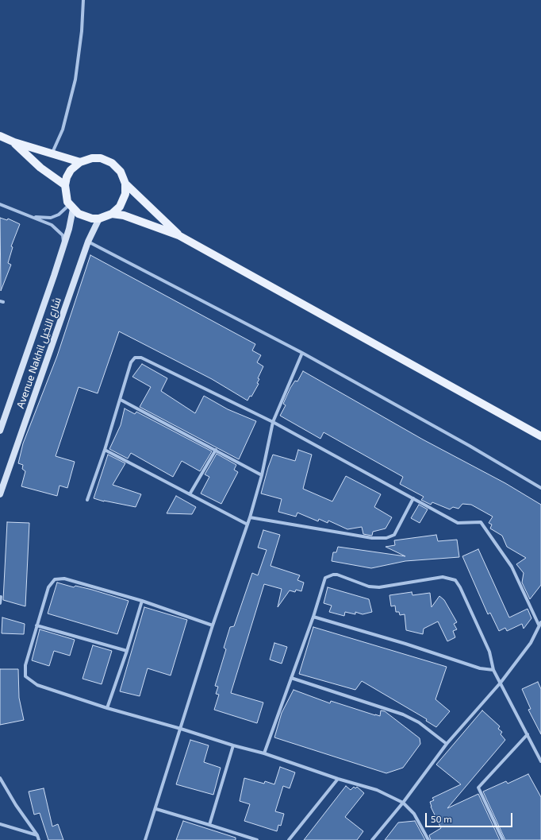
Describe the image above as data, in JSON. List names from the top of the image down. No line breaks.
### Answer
{"streets":{"street":["Avenue Nakhil شارع النخيل"]},"scale_bar":"50 m"}
